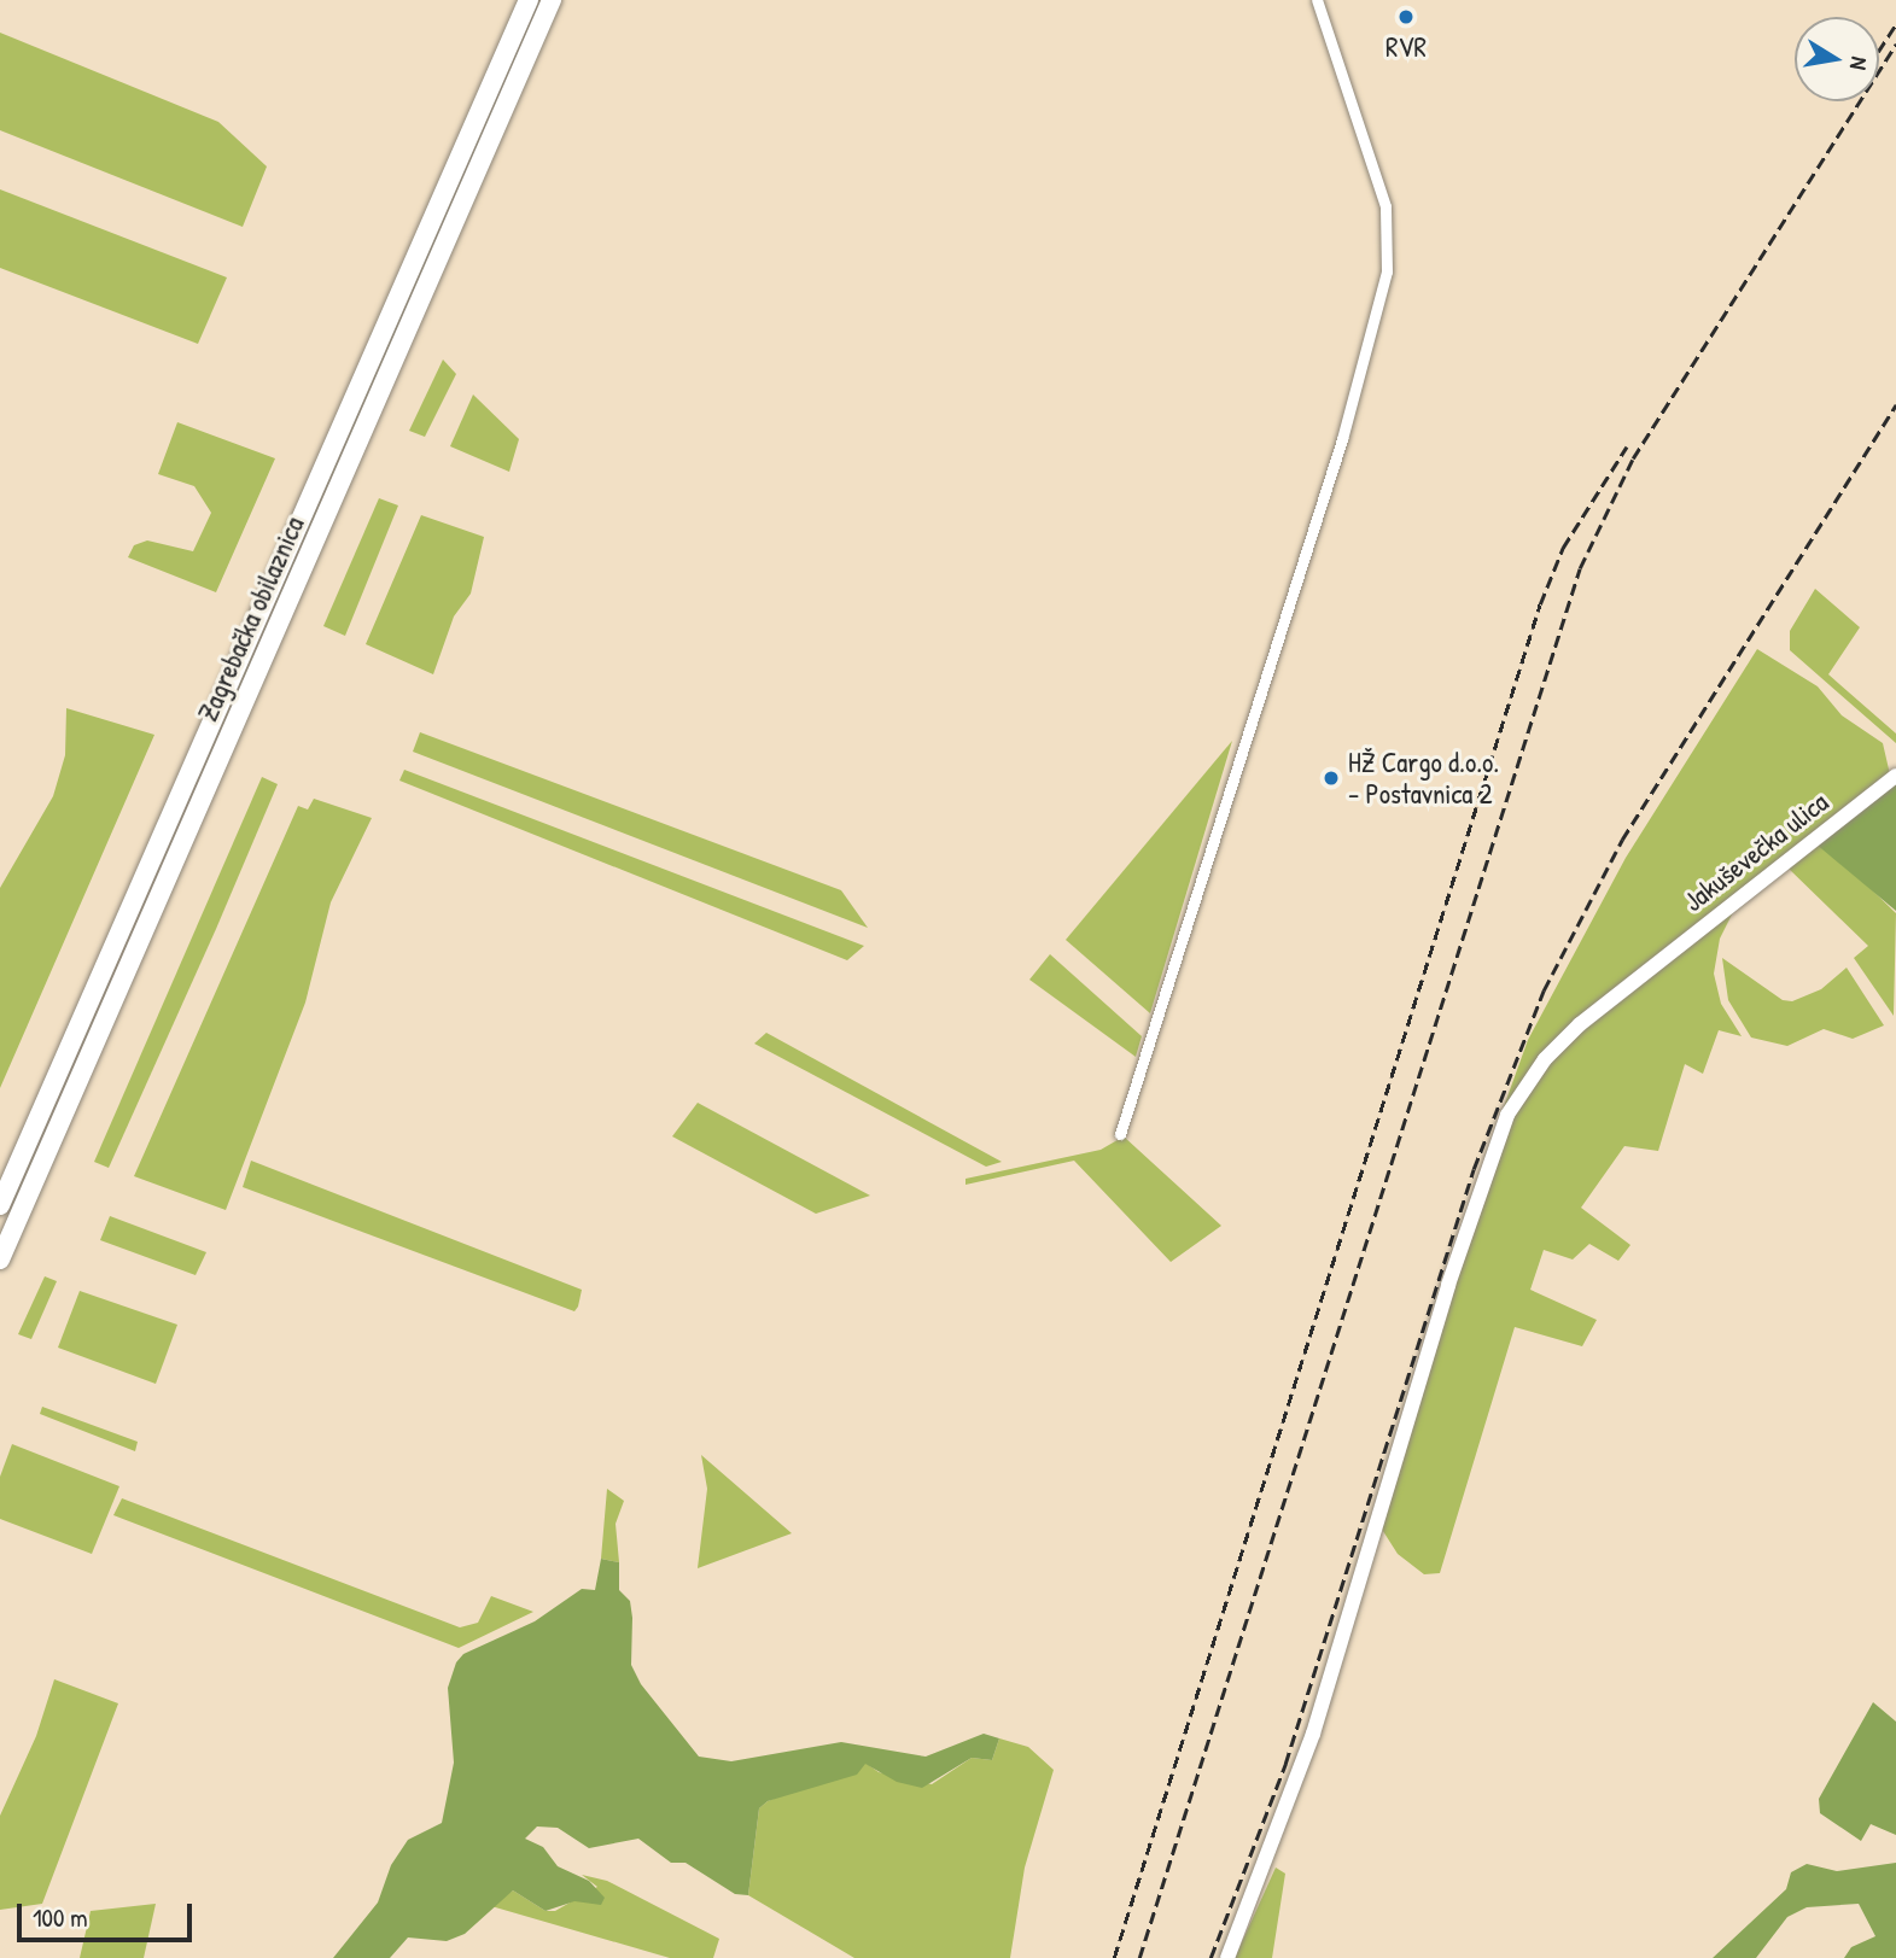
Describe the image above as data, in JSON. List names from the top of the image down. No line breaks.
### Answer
{"streets":{"highway":["Zagrebačka obilaznica"],"main road":["Jakuševečka ulica"]},"places":["RVR","HŽ Cargo d.o.o. - Postavnica 2"],"scale_bar":"100 m","north":"right"}
